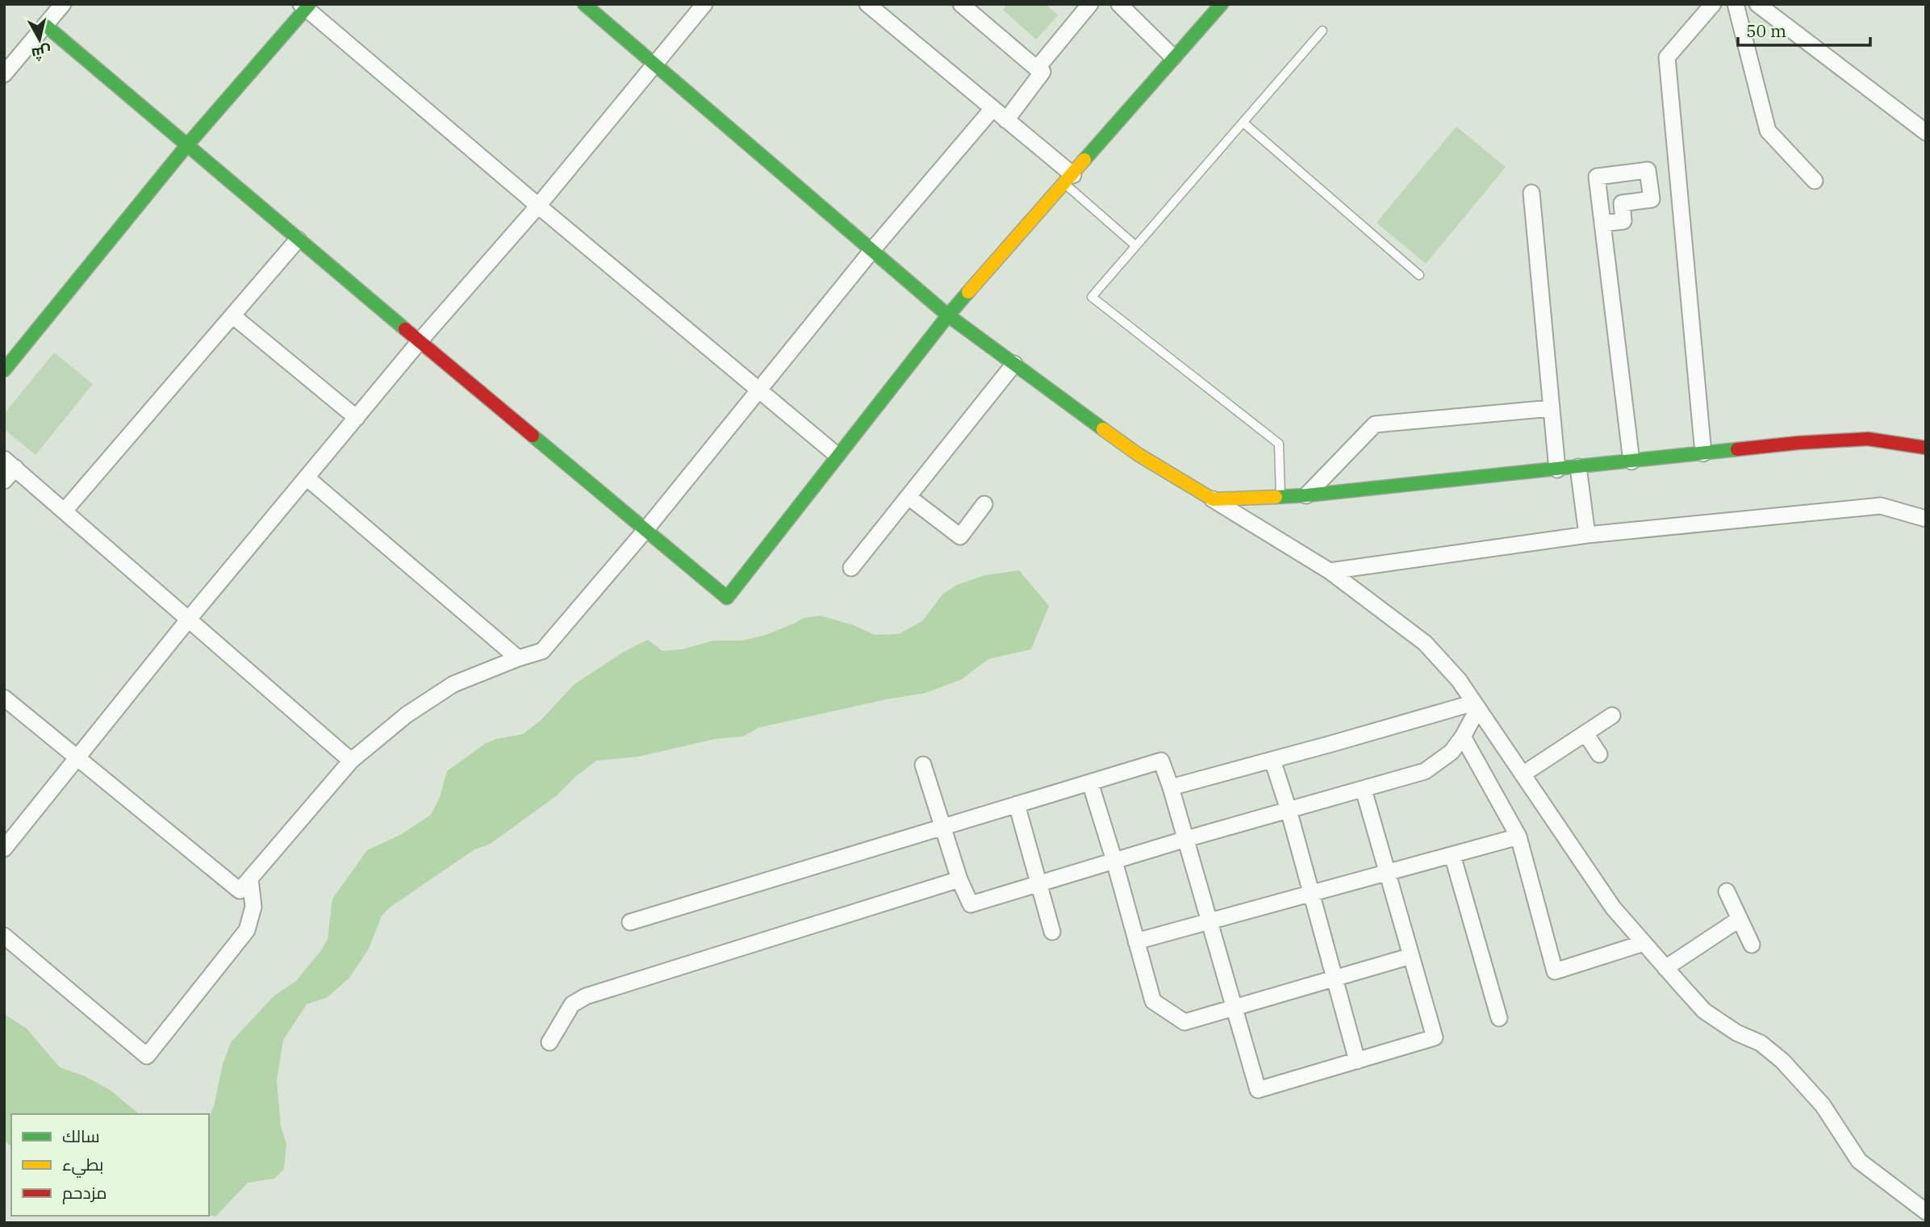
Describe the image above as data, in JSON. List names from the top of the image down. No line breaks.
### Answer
{"legend":["سالك","بطيء","مزدحم"],"scale_bar":"50 m","north":"bottom"}
